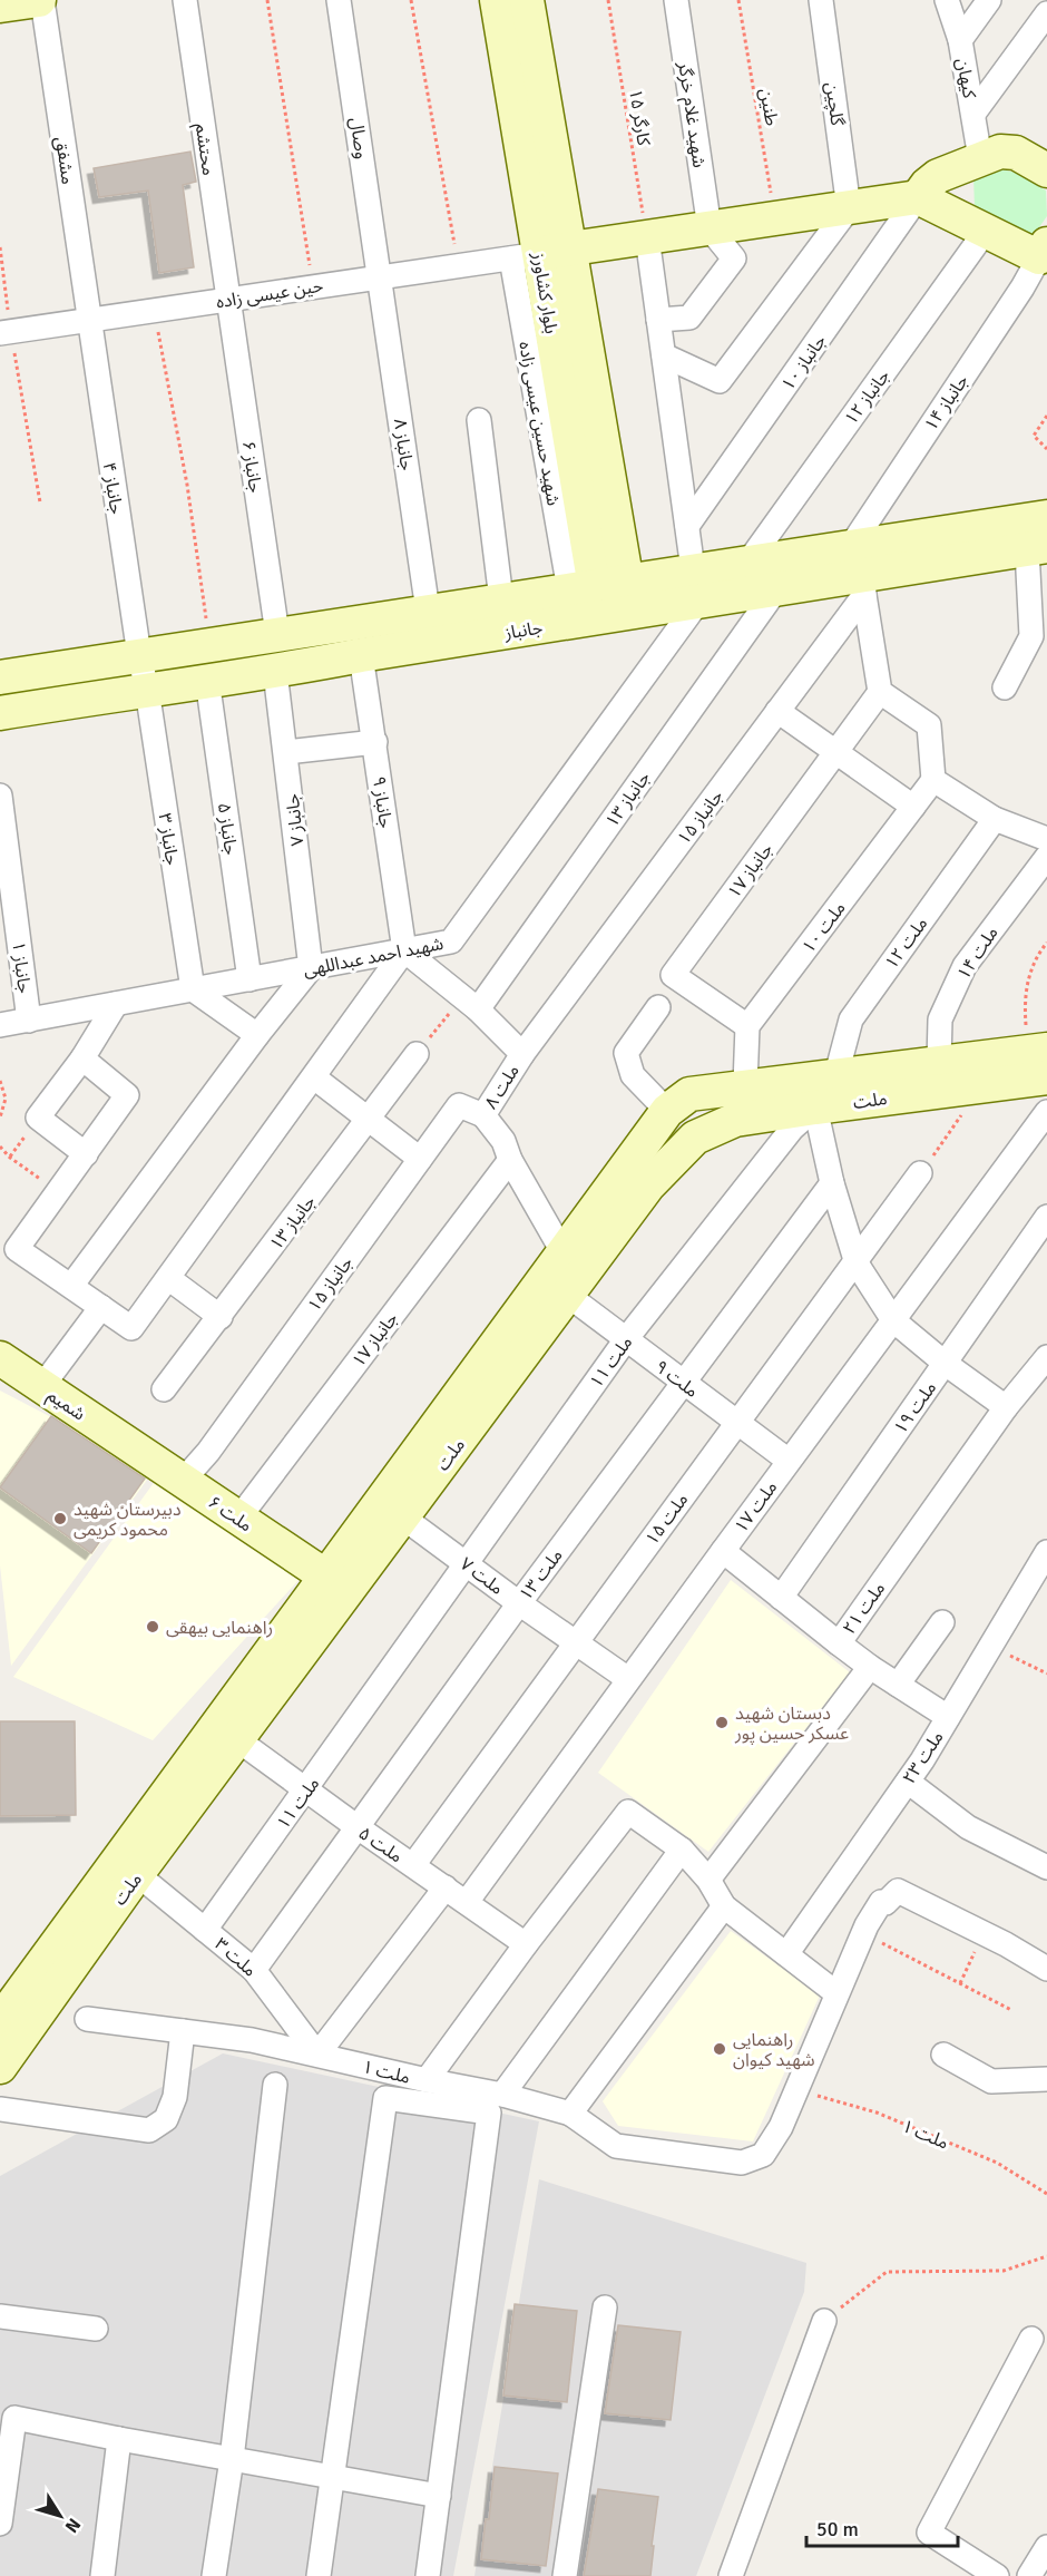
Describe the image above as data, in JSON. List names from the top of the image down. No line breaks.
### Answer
{"streets":{"main road":["بلوار کشاورز","جانباز","ملت","شمیم","ملت ۶"],"street":["کیهان","گلچین","شهید غلام خرگر","وصال","محتشم","مشفق","حین عیسی زاده","جانباز ۱۰","جانباز ۱۲","جانباز ۱۴","جانباز ۸","جانباز ۶","جانباز ۴","جانباز ۱۳","جانباز ۹","جانباز ۱۵","جانباز ۷","جانباز ۵","جانباز ۳","جانباز ۱۷","ملت ۱۰","ملت ۱۲","ملت ۱۴","شهید احمد عبداللهی","جانباز ۱","ملت ۸","ملت ۱۱","ملت ۹","ملت ۱۹","ملت ۱۷","ملت ۱۵","ملت ۱۳","ملت ۷","ملت ۲۱","ملت ۲۳","ملت ۵","ملت ۳","ملت ۱"],"path":["طنین","کارگر ۱۵"]},"crossings":[["وصال","حین عیسی زاده"],["وصال","جانباز ۸"],["محتشم","حین عیسی زاده"],["محتشم","جانباز ۶"],["مشفق","حین عیسی زاده"],["مشفق","جانباز ۴"],["حین عیسی زاده","بلوار کشاورز"],["حین عیسی زاده","جانباز ۸"],["حین عیسی زاده","جانباز ۶"],["حین عیسی زاده","جانباز ۴"],["بلوار کشاورز","جانباز"],["جانباز ۱۲","جانباز"],["جانباز ۱۴","جانباز"],["جانباز ۱۴","جانباز ۱۵"],["جانباز ۸","جانباز"],["جانباز ۶","جانباز"],["جانباز ۴","جانباز"],["جانباز ۴","جانباز ۳"],["جانباز","جانباز ۱۳"],["جانباز","جانباز ۹"],["جانباز","جانباز ۱۵"],["جانباز","جانباز ۷"],["جانباز","جانباز ۵"],["جانباز","جانباز ۳"],["جانباز","شهید احمد عبداللهی"],["جانباز ۱۳","ملت ۸"],["جانباز ۹","شهید احمد عبداللهی"],["جانباز ۹","ملت ۸"],["جانباز ۱۵","ملت ۸"],["جانباز ۱۵","ملت ۶"],["جانباز ۷","شهید احمد عبداللهی"],["جانباز ۵","شهید احمد عبداللهی"],["جانباز ۳","شهید احمد عبداللهی"],["جانباز ۱۷","ملت ۱۰"],["جانباز ۱۷","ملت ۸"],["جانباز ۱۷","ملت ۶"],["ملت ۱۲","ملت"],["ملت ۱۲","ملت ۱۱"],["ملت ۱۴","ملت"],["شهید احمد عبداللهی","جانباز ۱"],["شهید احمد عبداللهی","ملت ۸"],["ملت ۸","ملت"],["ملت","ملت ۱۱"],["ملت","ملت ۹"],["ملت","ملت ۶"],["ملت","ملت ۷"],["ملت","ملت ۵"],["ملت","ملت ۳"],["ملت ۱۱","ملت ۹"],["ملت ۱۱","ملت ۷"],["ملت ۱۱","ملت ۵"],["ملت ۱۱","ملت ۳"],["ملت ۹","ملت ۱۷"],["ملت ۹","ملت ۱۵"],["ملت ۹","ملت ۱۳"],["شمیم","ملت ۶"],["ملت ۱۷","ملت ۷"],["ملت ۱۷","ملت ۵"],["ملت ۱۵","ملت ۷"],["ملت ۱۵","ملت ۵"],["ملت ۱۳","ملت ۷"],["ملت ۱۳","ملت ۵"],["ملت ۱۳","ملت ۳"],["ملت ۲۱","ملت ۲۳"],["ملت ۳","ملت ۱"]],"places":["دبیرستان شهید محمود کریمی","راهنمایی بیهقی","دبستان شهید عسکر حسین پور","راهنمایی شهید کیوان"],"scale_bar":"50 m","north":"bottom right"}
